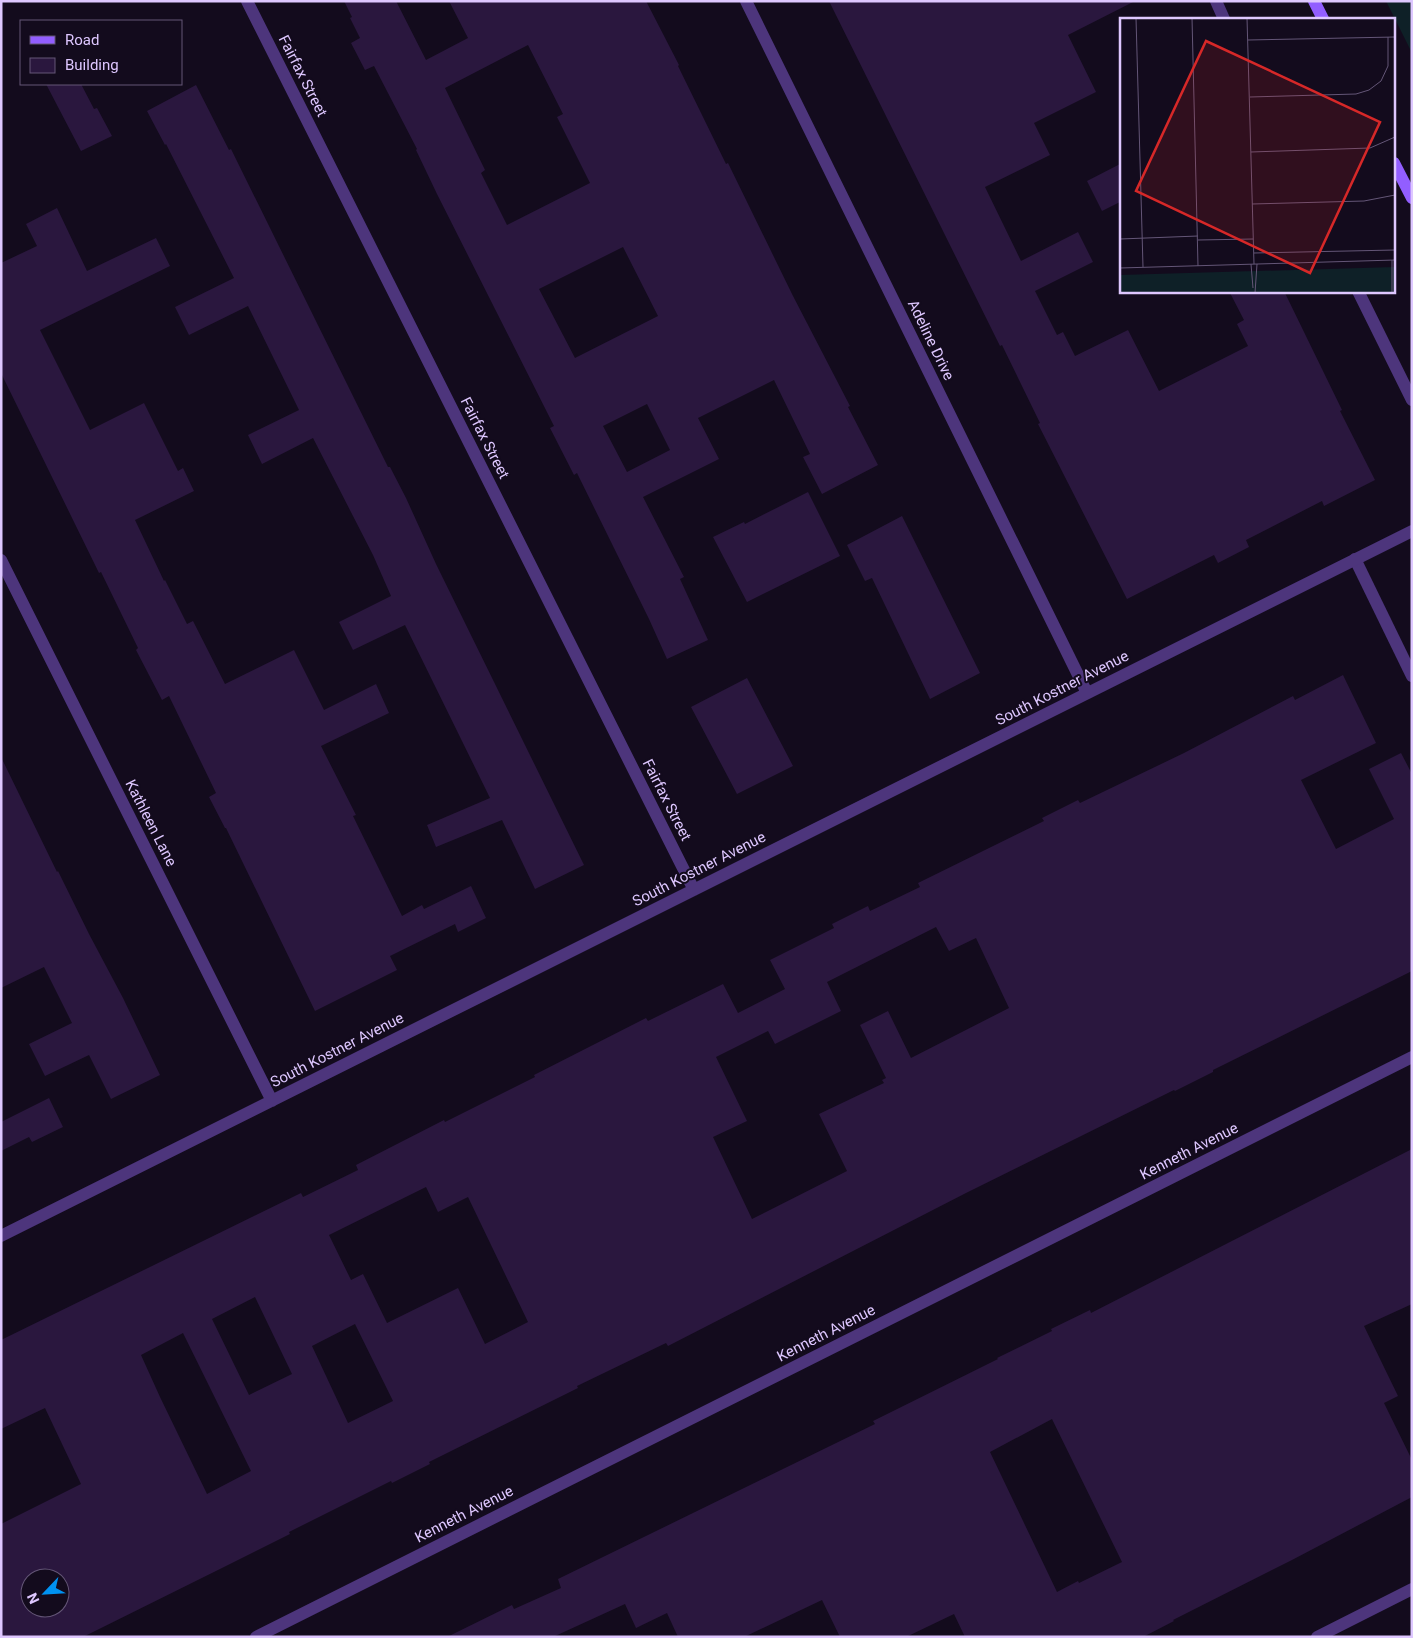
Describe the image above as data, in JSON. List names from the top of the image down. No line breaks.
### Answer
{"streets":{"street":["Fairfax Street","Adeline Drive","South Kostner Avenue","Kathleen Lane","Kenneth Avenue"]},"crossings":[["Fairfax Street","South Kostner Avenue"],["Adeline Drive","South Kostner Avenue"],["South Kostner Avenue","Kathleen Lane"]],"legend":["Road","Building"],"north":"bottom left"}
